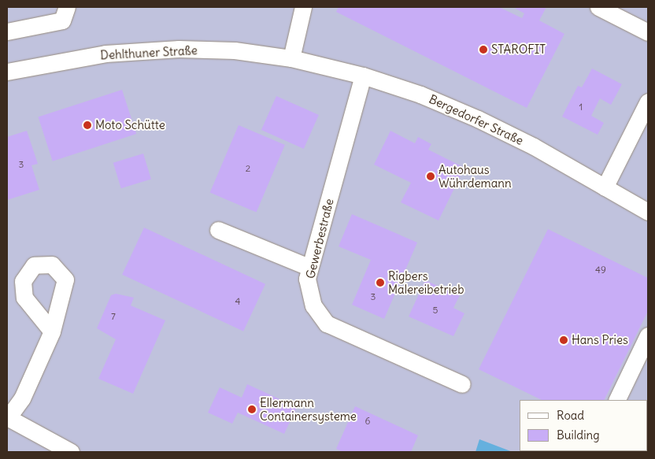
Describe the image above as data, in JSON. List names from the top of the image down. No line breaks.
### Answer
{"streets":{"street":["Dehlthuner Straße","Bergedorfer Straße","Gewerbestraße"]},"crossings":[["Dehlthuner Straße","Bergedorfer Straße"],["Bergedorfer Straße","Gewerbestraße"]],"places":["STAROFIT","Moto Schütte","Autohaus Wührdemann","Rigbers Malereibetrieb","Hans Pries","Ellermann Containersysteme"],"house_numbers":["1","3","2","49","3","4","5","7","6"],"legend":["Road","Building"]}
